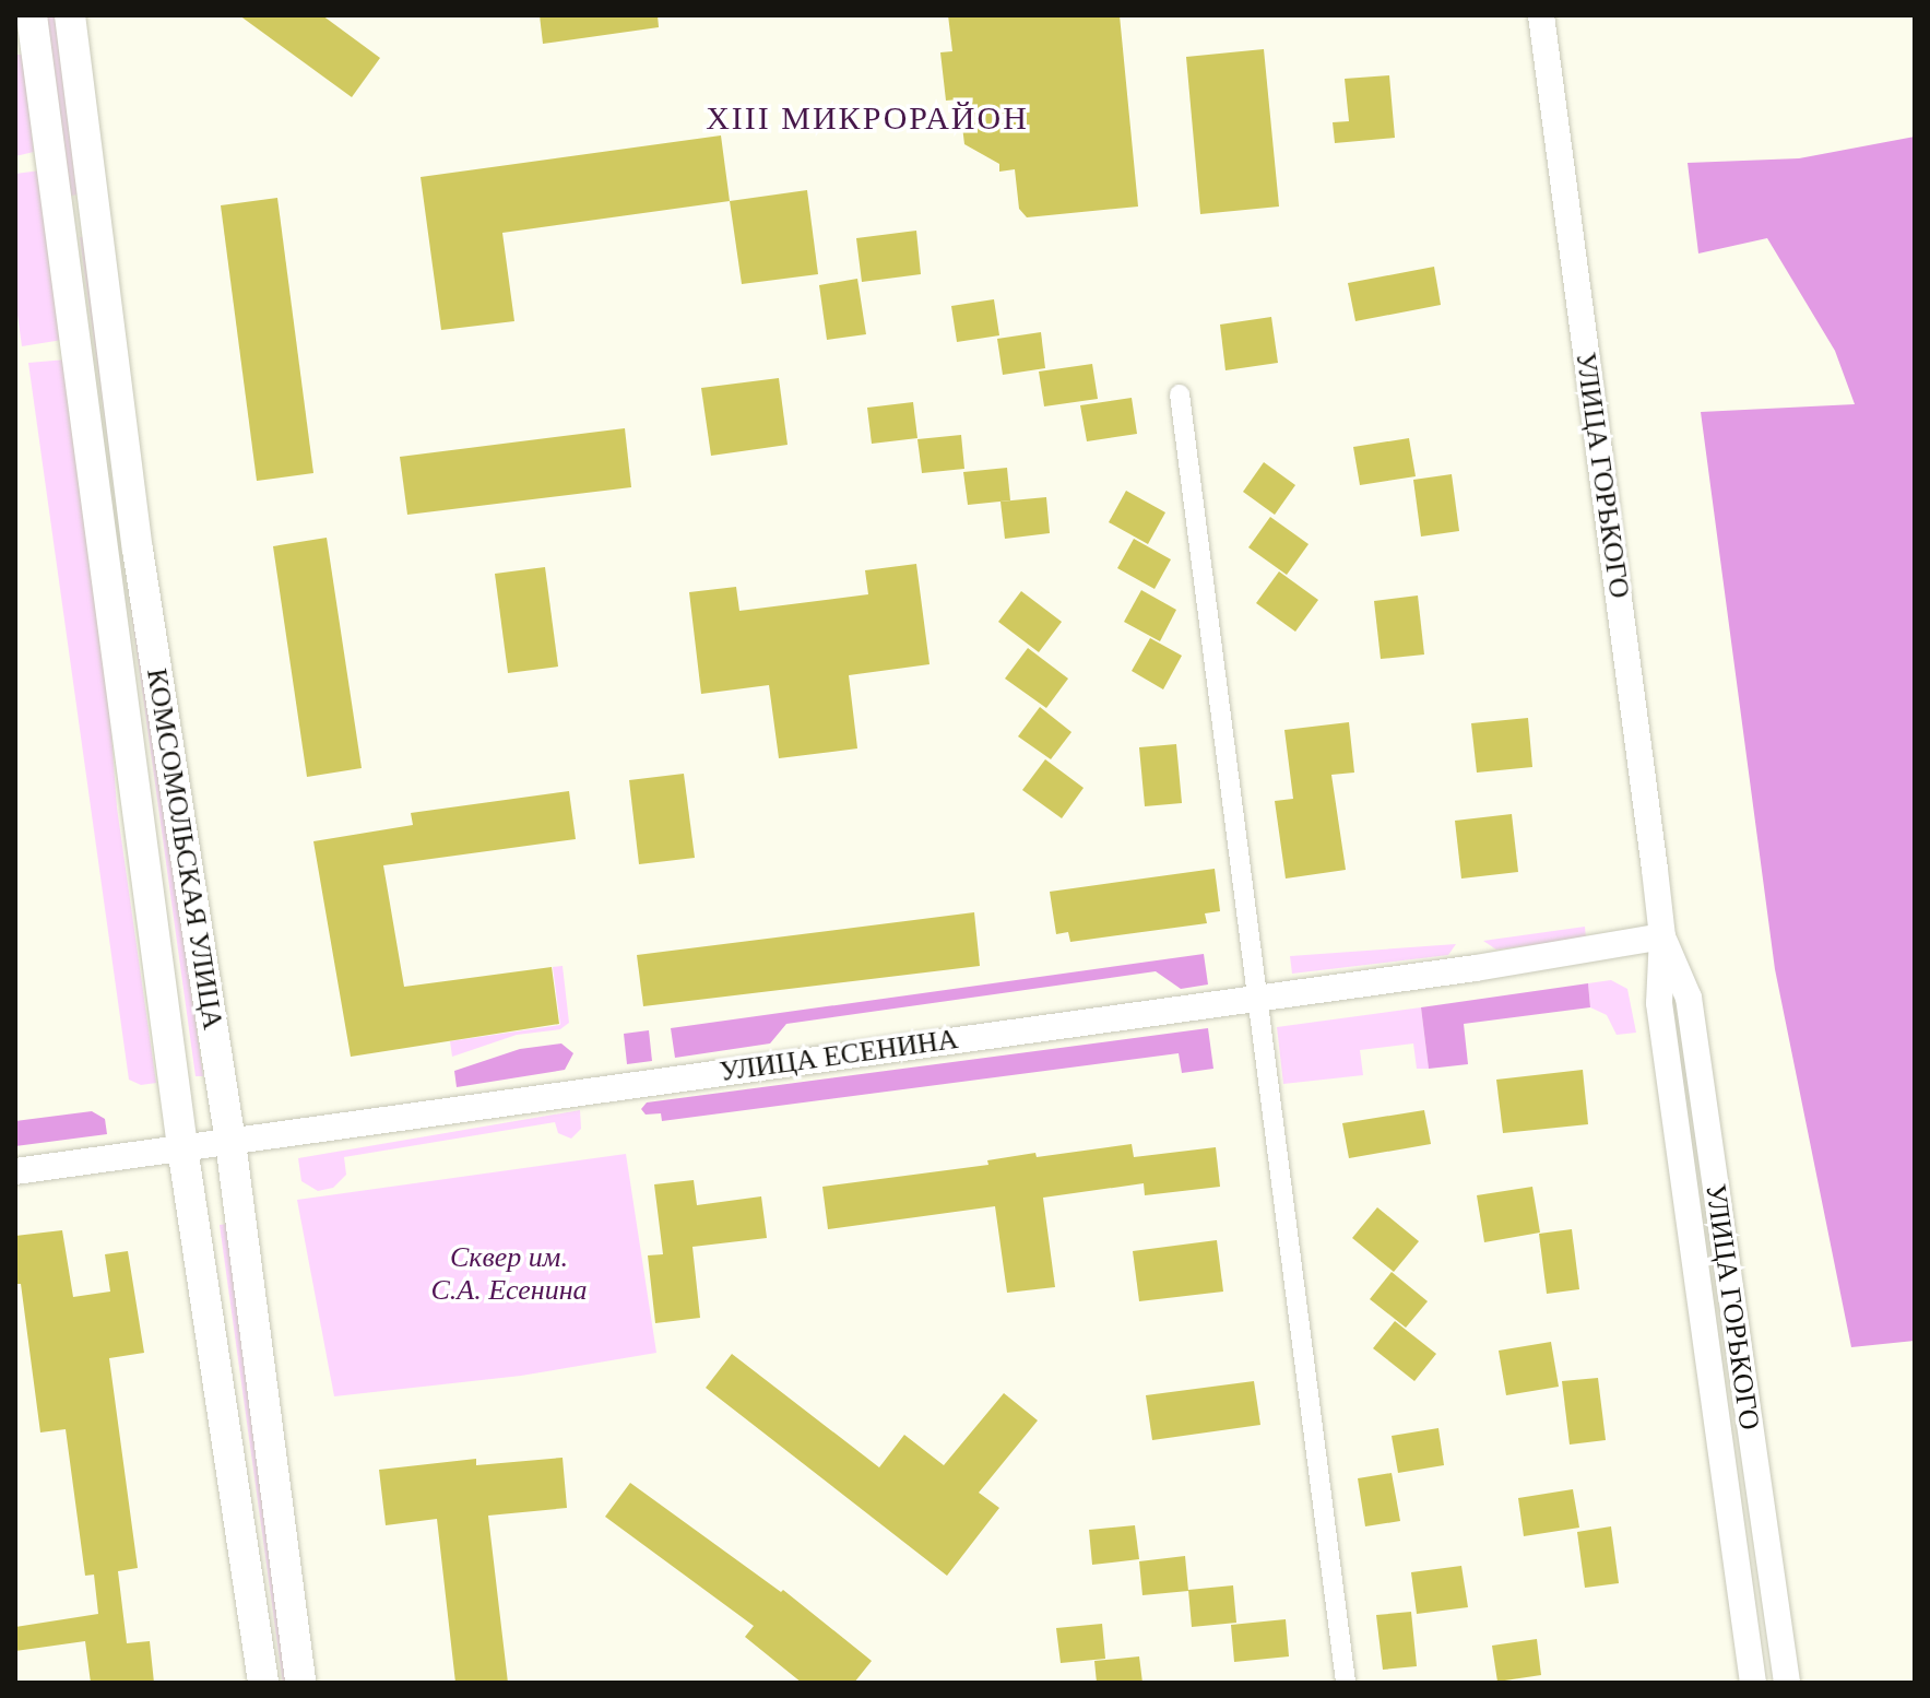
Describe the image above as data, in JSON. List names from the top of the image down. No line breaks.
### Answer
{"streets":{"main road":["УЛИЦА ГОРЬКОГО","КОМСОМОЛЬСКАЯ УЛИЦА","УЛИЦА ЕСЕНИНА"]},"crossings":[["УЛИЦА ГОРЬКОГО","УЛИЦА ЕСЕНИНА"],["КОМСОМОЛЬСКАЯ УЛИЦА","УЛИЦА ЕСЕНИНА"]],"districts":["XIII МИКРОРАЙОН"],"parks":["Сквер им. С.А. Есенина"]}
